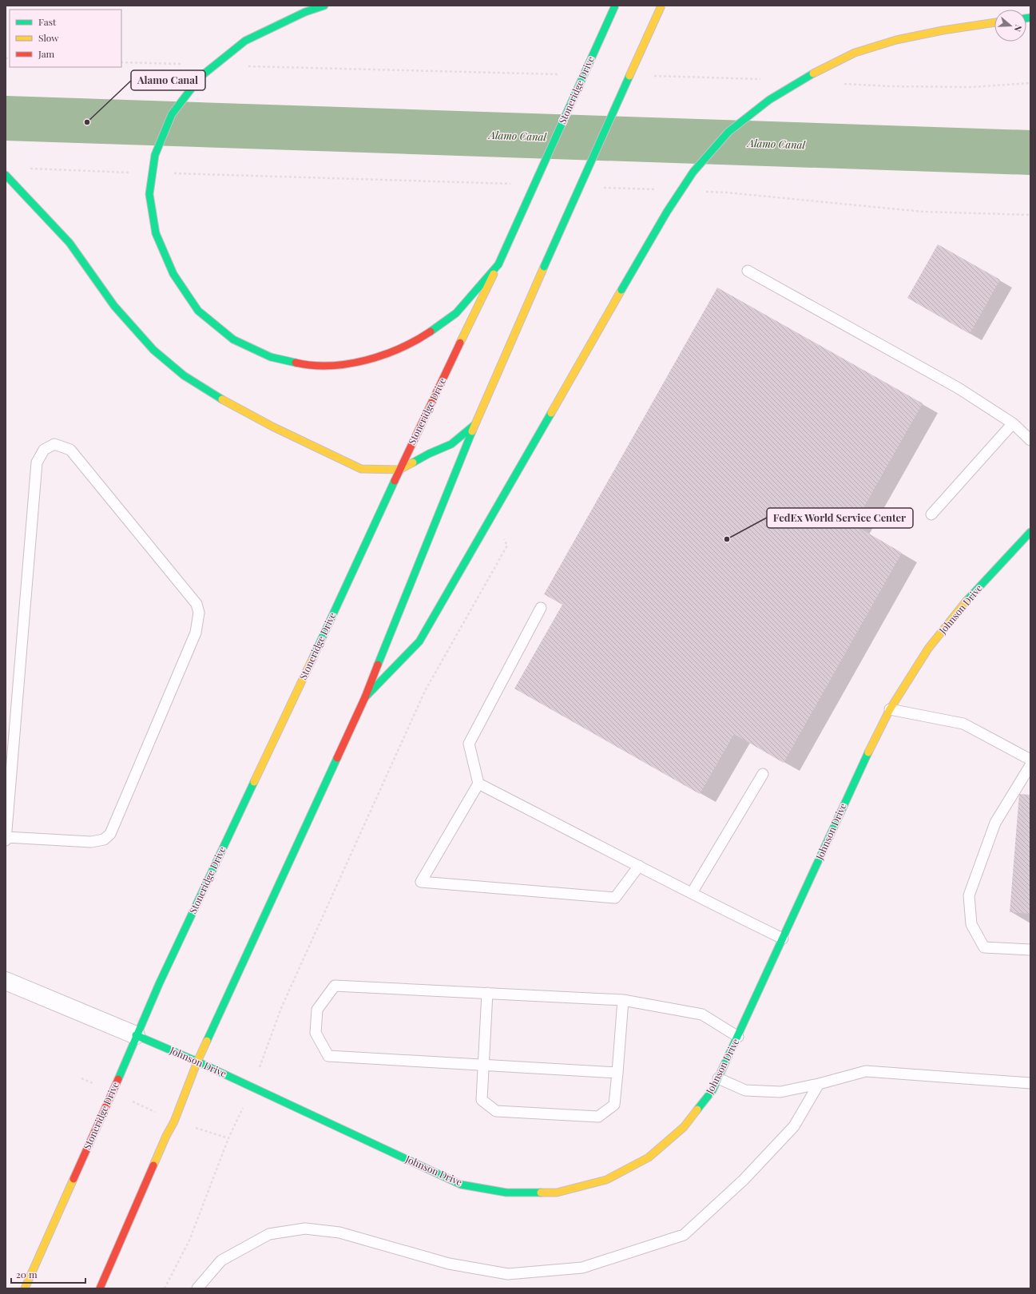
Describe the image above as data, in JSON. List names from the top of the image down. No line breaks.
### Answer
{"streets":{"main road":["Stoneridge Drive","Johnson Drive"]},"crossings":[["Stoneridge Drive","Johnson Drive"]],"water":["Alamo Canal"],"places":["Alamo Canal","FedEx World Service Center"],"legend":["Fast","Slow","Jam"],"scale_bar":"20 m","north":"right"}
